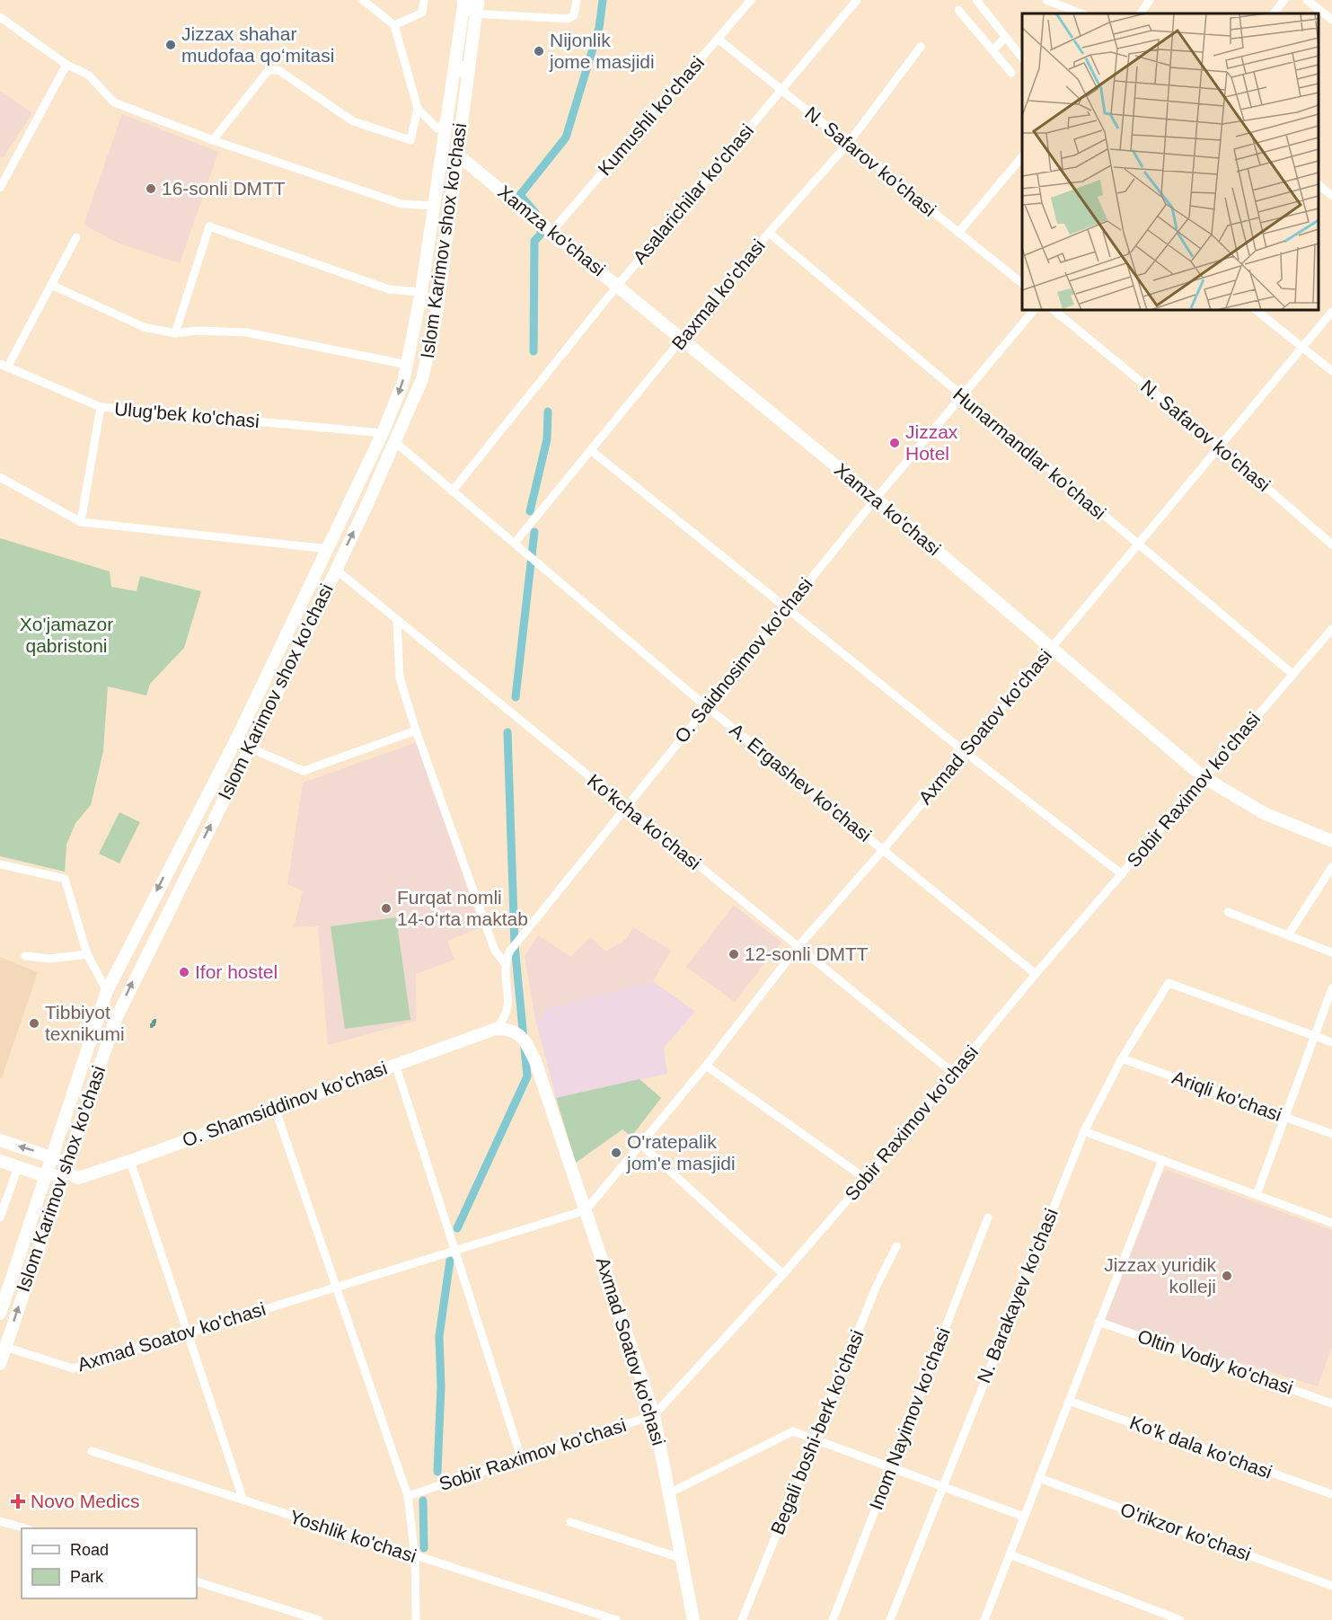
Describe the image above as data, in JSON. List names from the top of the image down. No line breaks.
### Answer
{"streets":{"main road":["Xamza ko'chasi","Islom Karimov shox ko'chasi","Axmad Soatov ko'chasi","O. Shamsiddinov ko'chasi"],"street":["Kumushli ko'chasi","N. Safarov ko'chasi","Asalarichilar ko'chasi","Baxmal ko'chasi","Ulug'bek ko'chasi","Hunarmandlar ko'chasi","O. Saidnosimov ko'chasi","A. Ergashev ko'chasi","Sobir Raximov ko'chasi","Ko'kcha ko'chasi","Ariqli ko'chasi","N. Barakayev ko'chasi","Oltin Vodiy ko'chasi","Inom Nayimov ko'chasi","Begali boshi-berk ko'chasi","Ko'k dala ko'chasi","O'rikzor ko'chasi","Yoshlik ko'chasi"]},"crossings":[["Kumushli ko'chasi","N. Safarov ko'chasi"],["Kumushli ko'chasi","Xamza ko'chasi"],["N. Safarov ko'chasi","Asalarichilar ko'chasi"],["N. Safarov ko'chasi","Baxmal ko'chasi"],["N. Safarov ko'chasi","Axmad Soatov ko'chasi"],["Asalarichilar ko'chasi","Xamza ko'chasi"],["Asalarichilar ko'chasi","A. Ergashev ko'chasi"],["Xamza ko'chasi","Islom Karimov shox ko'chasi"],["Xamza ko'chasi","Baxmal ko'chasi"],["Xamza ko'chasi","O. Saidnosimov ko'chasi"],["Xamza ko'chasi","Axmad Soatov ko'chasi"],["Xamza ko'chasi","Sobir Raximov ko'chasi"],["Islom Karimov shox ko'chasi","Ulug'bek ko'chasi"],["Islom Karimov shox ko'chasi","Axmad Soatov ko'chasi"],["Islom Karimov shox ko'chasi","A. Ergashev ko'chasi"],["Islom Karimov shox ko'chasi","Ko'kcha ko'chasi"],["Islom Karimov shox ko'chasi","O. Shamsiddinov ko'chasi"],["Baxmal ko'chasi","Hunarmandlar ko'chasi"],["Baxmal ko'chasi","A. Ergashev ko'chasi"],["Hunarmandlar ko'chasi","O. Saidnosimov ko'chasi"],["Hunarmandlar ko'chasi","Axmad Soatov ko'chasi"],["Hunarmandlar ko'chasi","Sobir Raximov ko'chasi"],["O. Saidnosimov ko'chasi","A. Ergashev ko'chasi"],["O. Saidnosimov ko'chasi","Ko'kcha ko'chasi"],["Axmad Soatov ko'chasi","A. Ergashev ko'chasi"],["Axmad Soatov ko'chasi","Sobir Raximov ko'chasi"],["Axmad Soatov ko'chasi","Ko'kcha ko'chasi"],["Axmad Soatov ko'chasi","O. Shamsiddinov ko'chasi"],["A. Ergashev ko'chasi","Sobir Raximov ko'chasi"],["Sobir Raximov ko'chasi","Ko'kcha ko'chasi"],["Ariqli ko'chasi","N. Barakayev ko'chasi"]],"parks":["Xo'jamazor qabristoni"],"places":{"other":["Jizzax shahar mudofaa qoʻmitasi","Nijonlik jome masjidi","16-sonli DMTT","Jizzax Hotel","Furqat nomli 14-oʻrta maktab","12-sonli DMTT","Ifor hostel","Tibbiyot texnikumi","O'ratepalik jom'e masjidi","Jizzax yuridik kolleji"],"health":["Novo Medics"]},"legend":["Road","Park"]}
